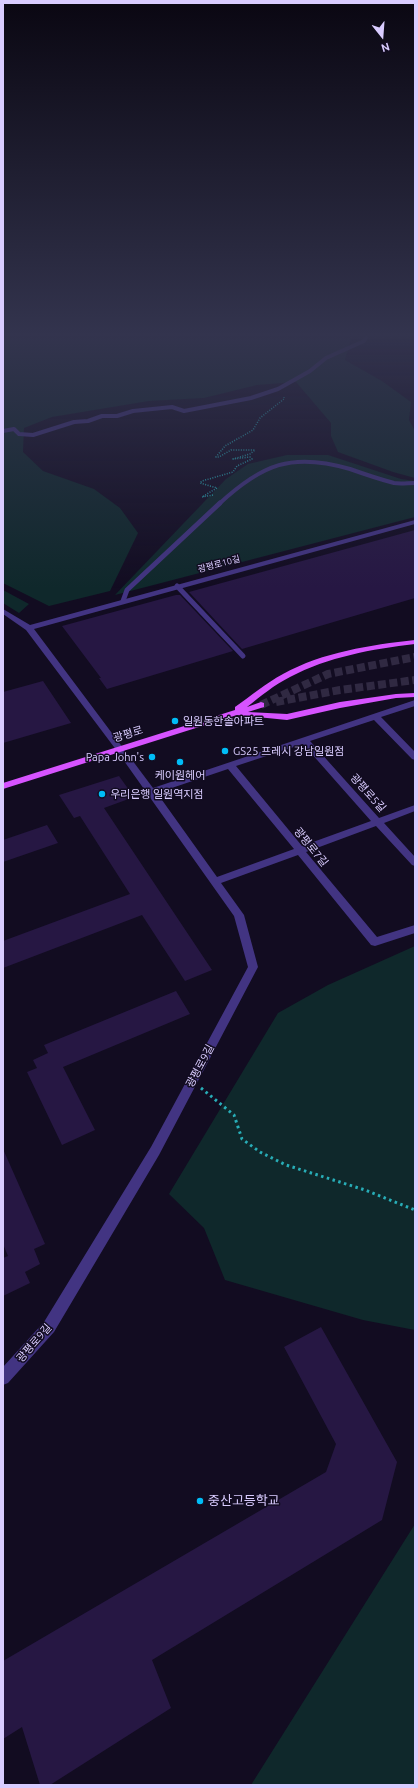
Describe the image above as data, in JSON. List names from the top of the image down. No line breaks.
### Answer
{"streets":{"main road":["광평로"],"street":["광평로10길","광평로5길","광평로7길","광평로9길"]},"crossings":[["광평로","광평로9길"]],"places":["일원동한솔아파트","GS25 프레시 강남일원점","Papa John's","케이원헤어","우리은행 일원역지점","중산고등학교"],"north":"bottom"}
